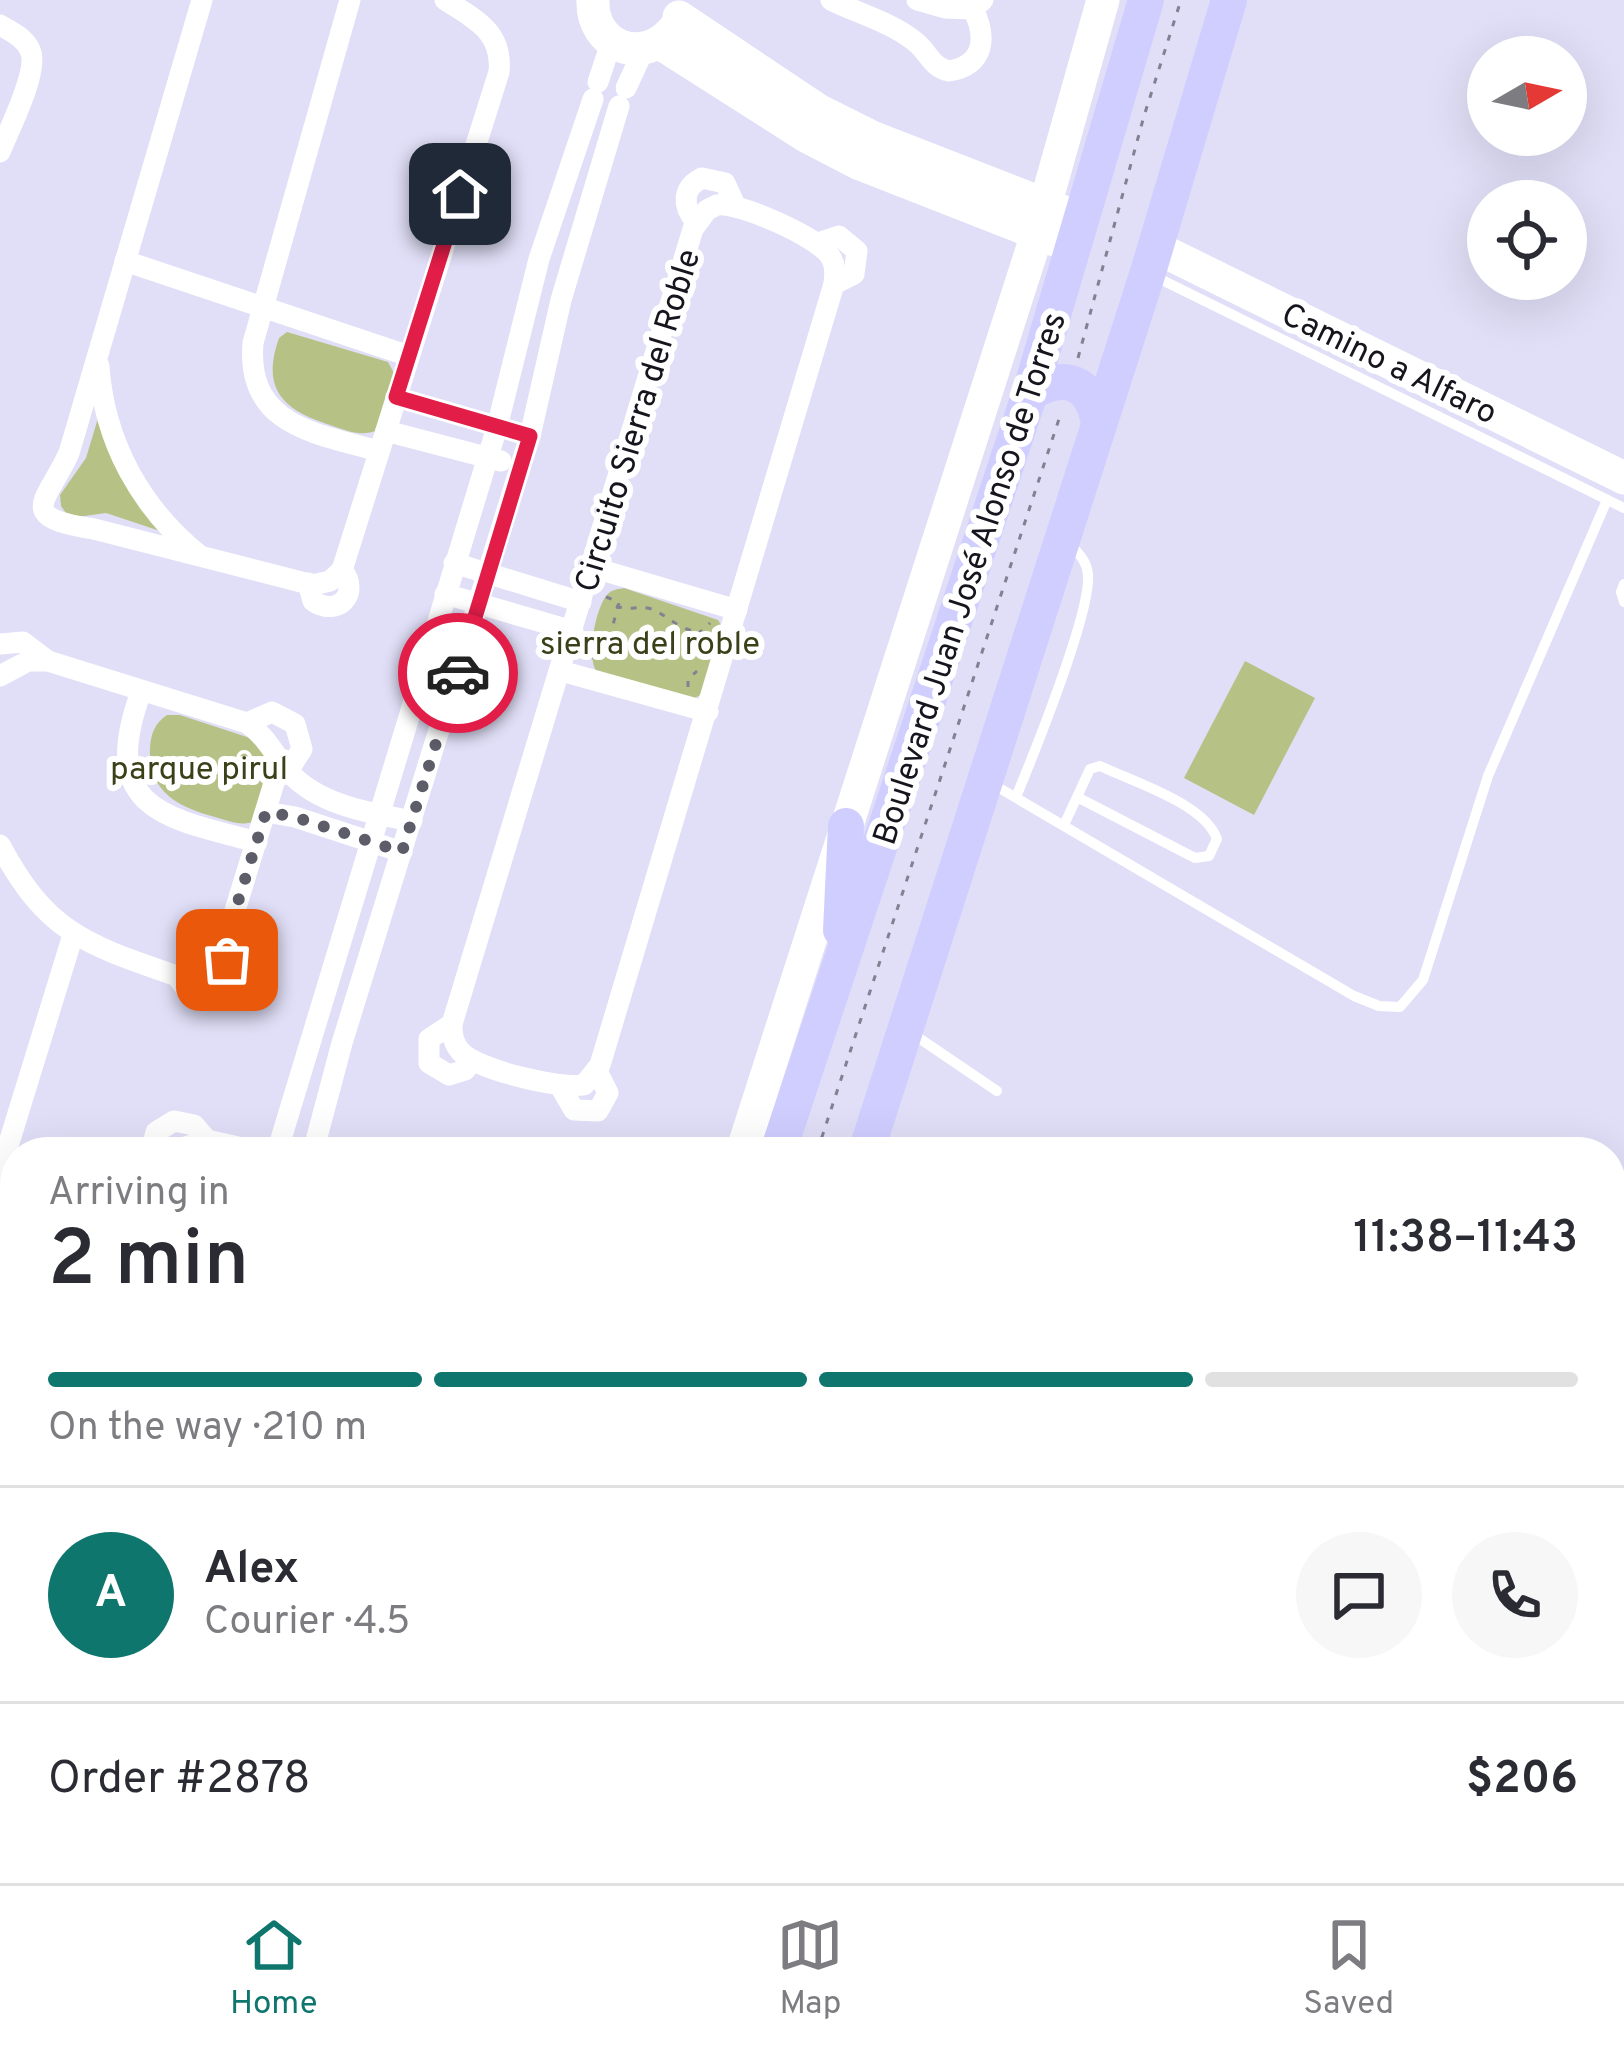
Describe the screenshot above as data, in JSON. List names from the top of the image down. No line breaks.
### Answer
{"streets":{"main road":["Boulevard Juan José Alonso de Torres"],"street":["Camino a Alfaro","Circuito Sierra del Roble"]},"parks":["sierra del roble","parque pirul"],"north":"right","page":{"heading":["2 min","Arriving in","11:38–11:43"],"panel":["Alex","Courier · 4.5","Order #2878","$206"],"bar":"On the way · 210 m","round":"A","tabs":["Home","Map","Saved"]}}
